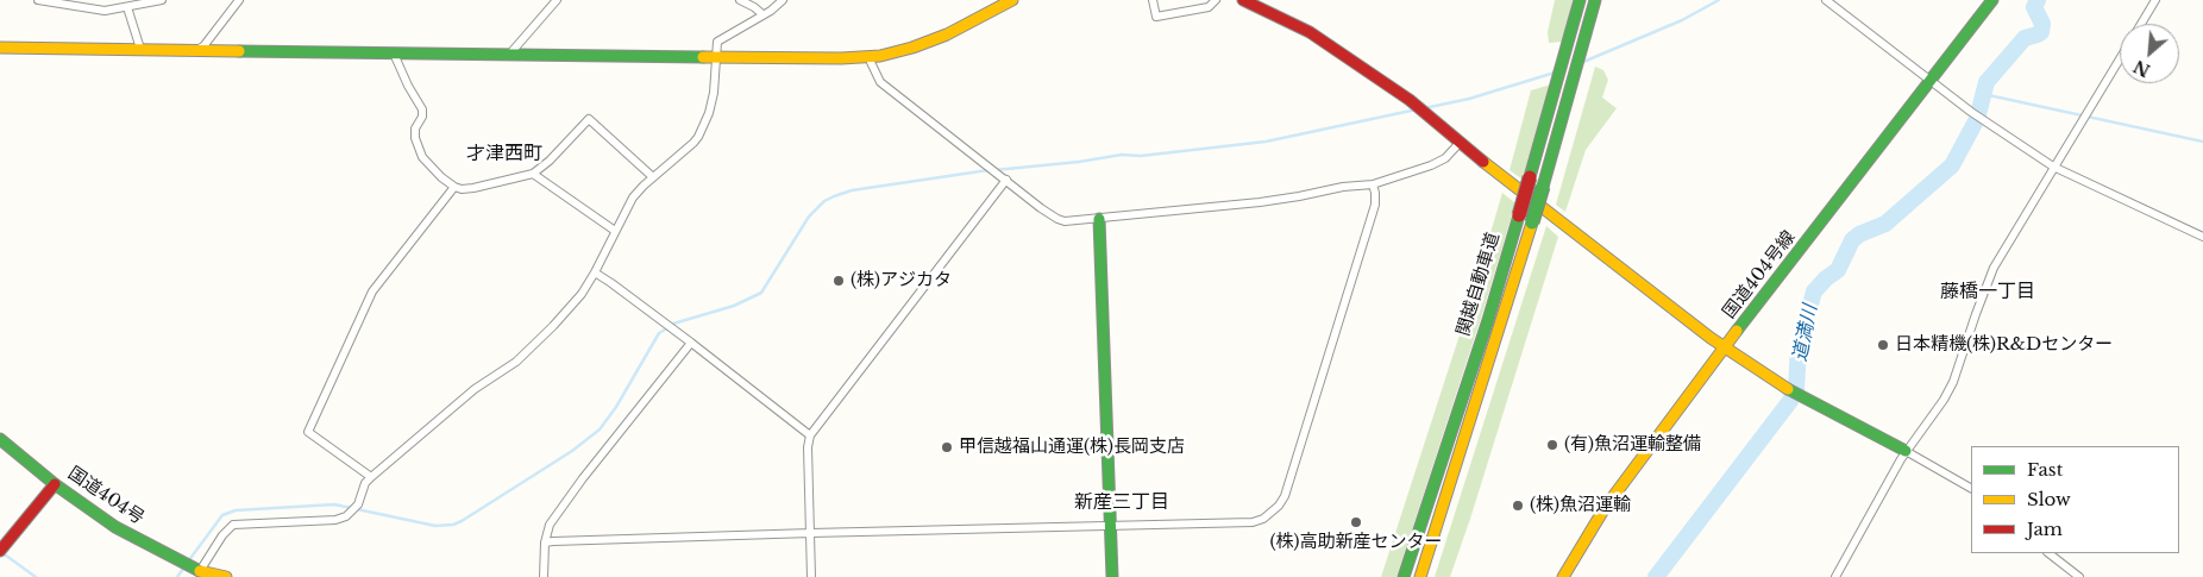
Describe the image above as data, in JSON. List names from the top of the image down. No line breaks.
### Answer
{"streets":{"main road":["国道404号線","関越自動車道","国道404号"]},"districts":["才津西町","藤橋一丁目","新産三丁目"],"water":["道満川"],"places":["(株)アジカタ","日本精機(株)R&Dセンター","(有)魚沼運輸整備","甲信越福山通運(株)長岡支店","(株)魚沼運輸","(株)高助新産センター"],"legend":["Fast","Slow","Jam"],"north":"bottom left"}
